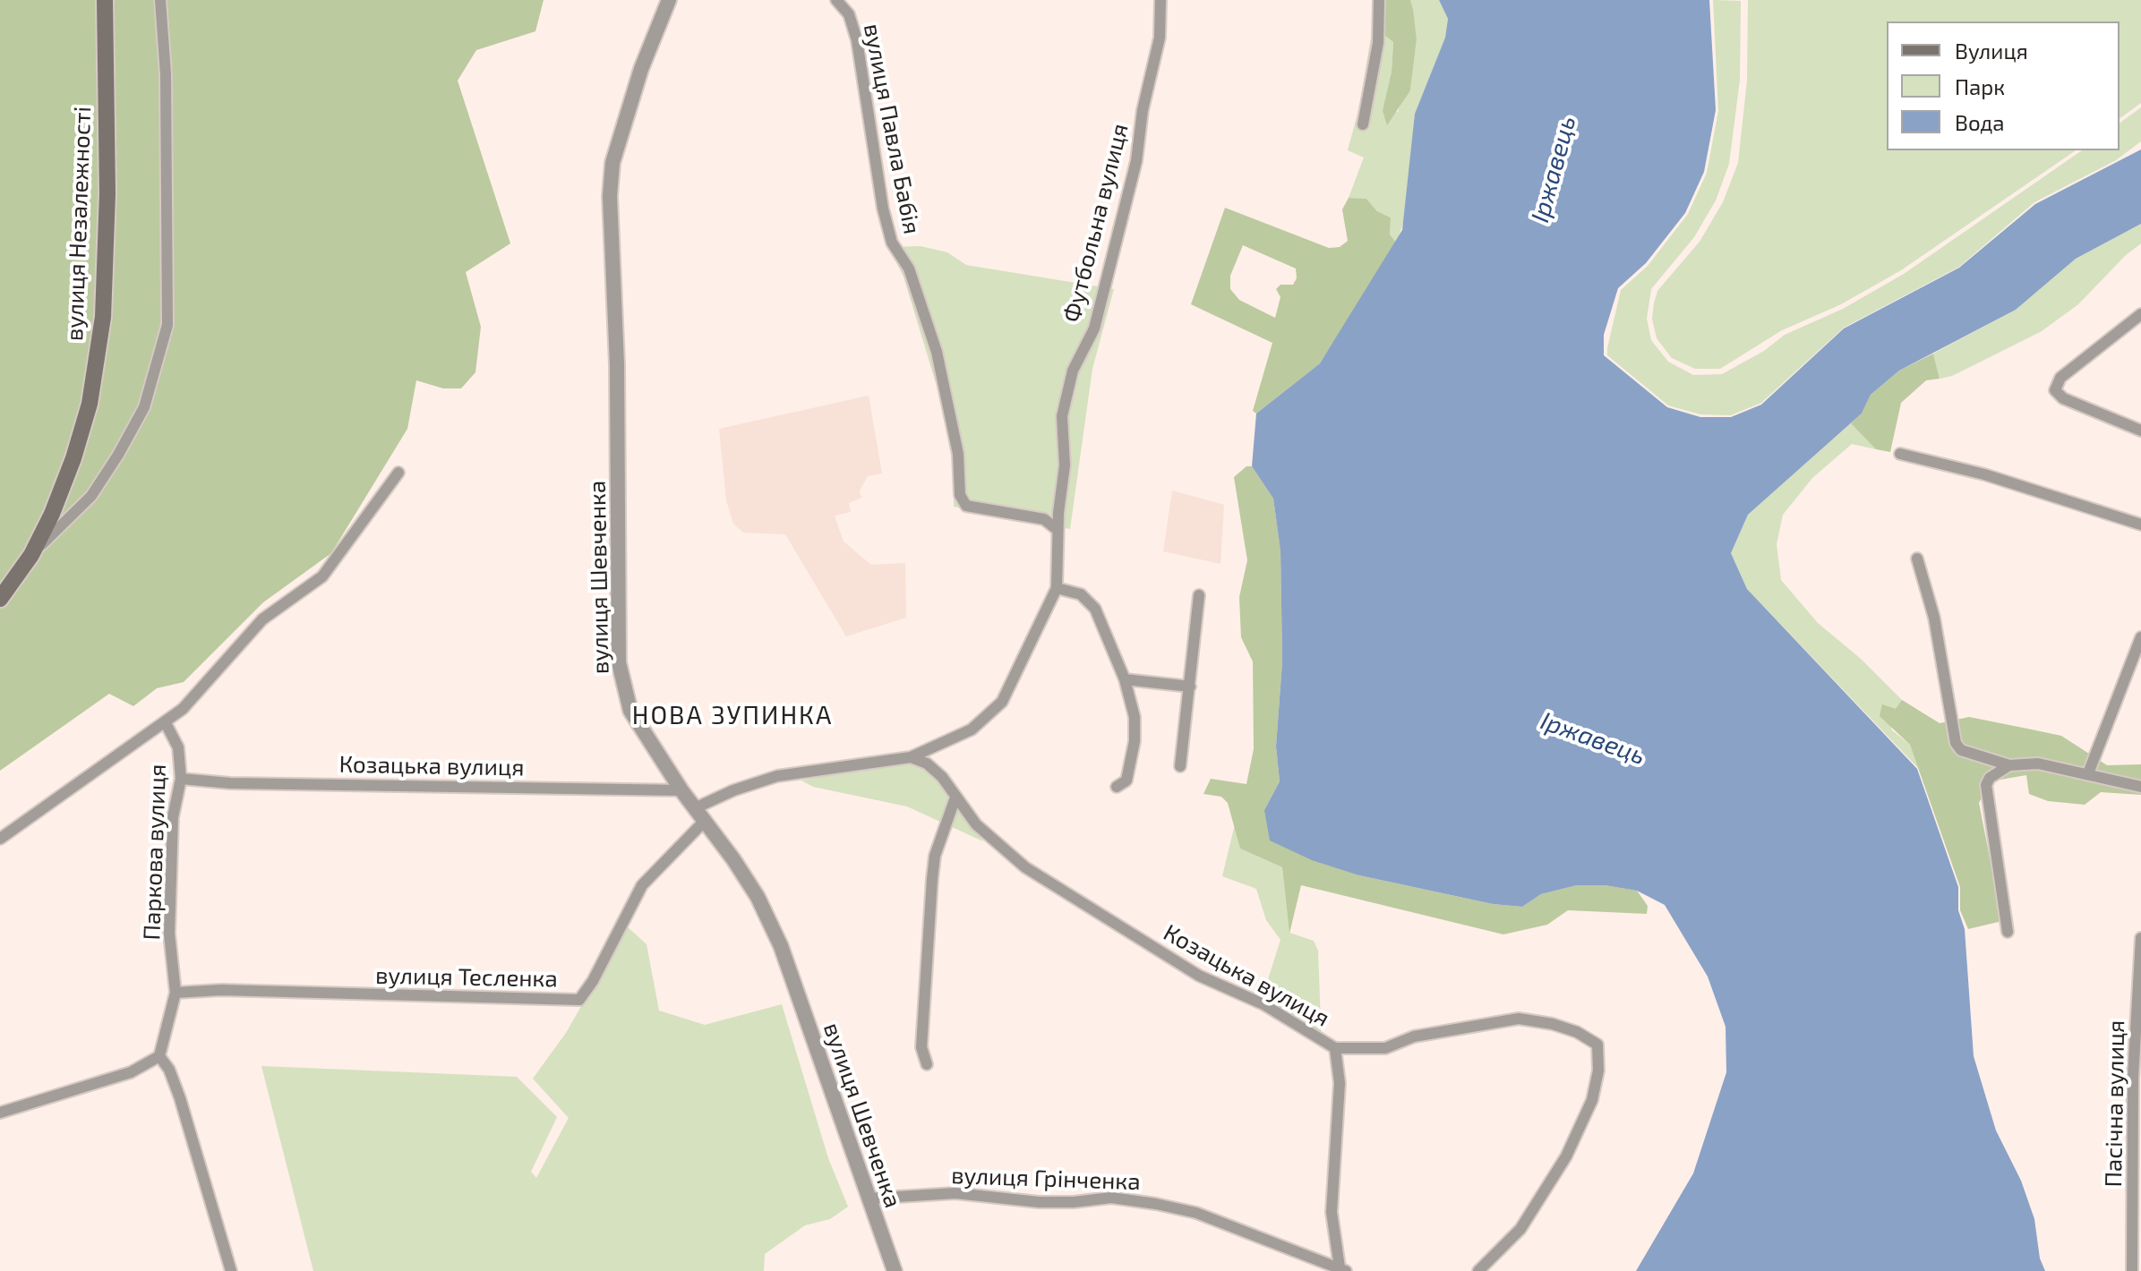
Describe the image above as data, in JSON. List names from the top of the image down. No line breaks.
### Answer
{"streets":{"main road":["вулиця Незалежності"],"street":["вулиця Павла Бабія","Футбольна вулиця","вулиця Шевченка","Козацька вулиця","Паркова вулиця","вулиця Тесленка","Пасічна вулиця","вулиця Грінченка"]},"crossings":[["вулиця Павла Бабія","Футбольна вулиця"],["вулиця Шевченка","Козацька вулиця"],["вулиця Шевченка","вулиця Тесленка"],["вулиця Шевченка","вулиця Грінченка"],["Козацька вулиця","Паркова вулиця"],["Козацька вулиця","вулиця Грінченка"],["Паркова вулиця","вулиця Тесленка"]],"districts":["НОВА ЗУПИНКА"],"water":["Іржавець"],"legend":["Вулиця","Парк","Вода"]}
